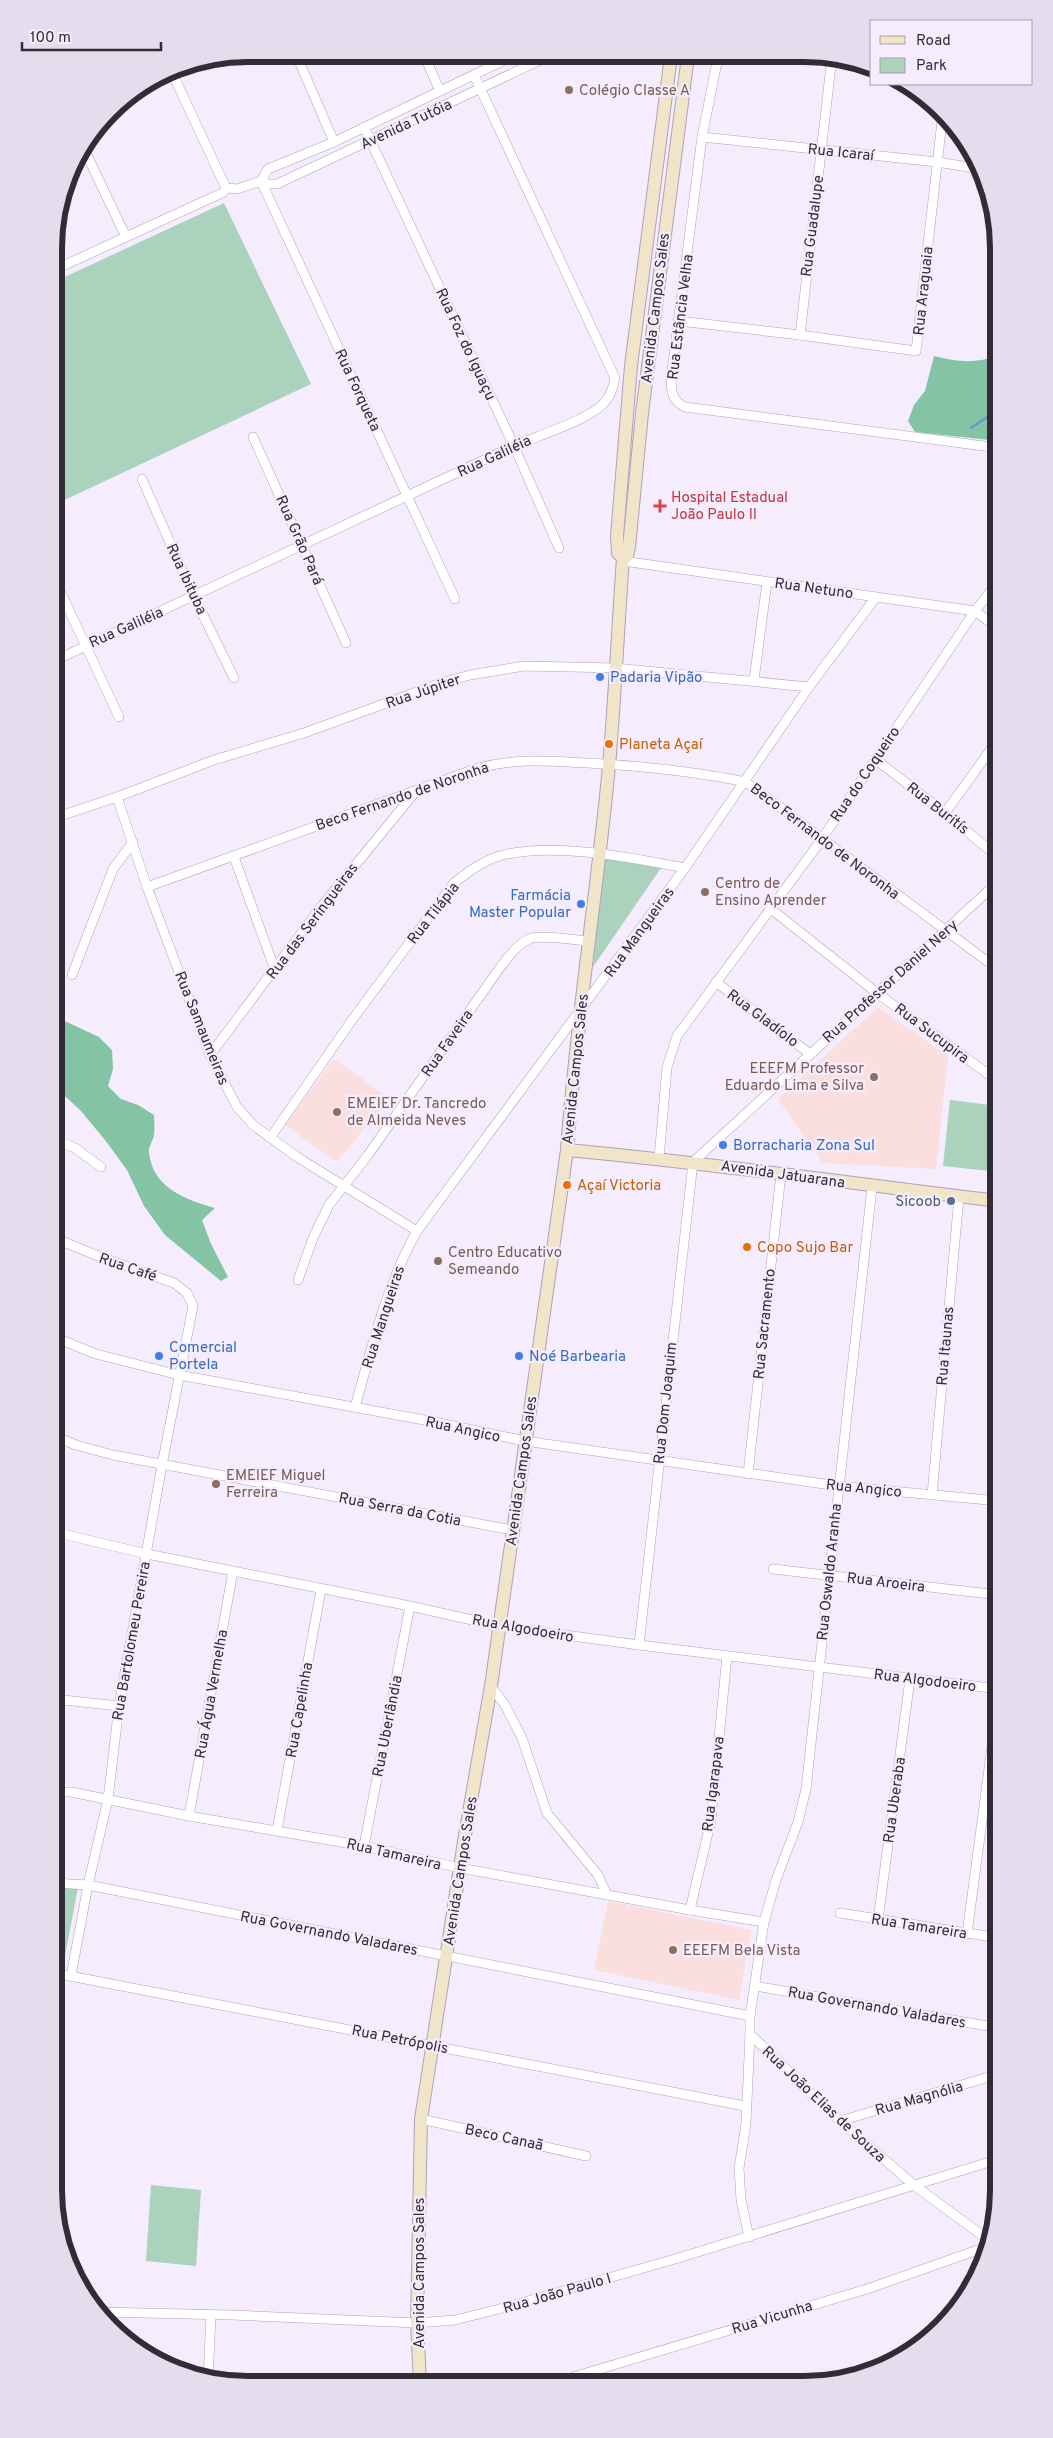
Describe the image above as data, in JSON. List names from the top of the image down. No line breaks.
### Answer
{"streets":{"street":["Avenida Tutóia","Rua Icaraí","Rua Guadalupe","Rua Araguaia","Avenida Campos Sales","Rua Estância Velha","Rua Foz do Iguaçu","Rua Forqueta","Rua Galiléia","Rua Grão Pará","Rua Ibituba","Rua Netuno","Rua Júpiter","Rua do Coqueiro","Beco Fernando de Noronha","Rua Buritís","Rua Tilápia","Rua das Seringueiras","Rua Mangueiras","Rua Professor Daniel Nery","Rua Gladíolo","Rua Samaumeiras","Rua Sucupira","Rua Faveira","Avenida Jatuarana","Rua Café","Rua Sacramento","Rua Itaunas","Rua Dom Joaquim","Rua Angico","Rua Serra da Cotia","Rua Oswaldo Aranha","Rua Aroeira","Rua Algodoeiro","Rua Bartolomeu Pereira","Rua Água Vermelha","Rua Capelinha","Rua Uberlândia","Rua Igarapava","Rua Uberaba","Rua Tamareira","Rua Governando Valadares","Rua Petrópolis","Rua Magnólia","Rua João Elias de Souza","Beco Canaã","Rua João Paulo I","Rua Vicunha"]},"crossings":[["Avenida Tutóia","Rua Foz do Iguaçu"],["Avenida Tutóia","Rua Forqueta"],["Avenida Tutóia","Rua Galiléia"],["Rua Icaraí","Rua Guadalupe"],["Rua Icaraí","Rua Araguaia"],["Rua Icaraí","Rua Estância Velha"],["Rua Guadalupe","Rua Araguaia"],["Rua Araguaia","Rua Estância Velha"],["Avenida Campos Sales","Rua Netuno"],["Avenida Campos Sales","Rua Júpiter"],["Avenida Campos Sales","Beco Fernando de Noronha"],["Avenida Campos Sales","Rua Tilápia"],["Avenida Campos Sales","Rua Mangueiras"],["Avenida Campos Sales","Rua Faveira"],["Avenida Campos Sales","Avenida Jatuarana"],["Avenida Campos Sales","Rua Angico"],["Avenida Campos Sales","Rua Serra da Cotia"],["Avenida Campos Sales","Rua Algodoeiro"],["Avenida Campos Sales","Rua Tamareira"],["Avenida Campos Sales","Rua Governando Valadares"],["Avenida Campos Sales","Rua Petrópolis"],["Avenida Campos Sales","Beco Canaã"],["Avenida Campos Sales","Rua João Paulo I"],["Rua Foz do Iguaçu","Rua Galiléia"],["Rua Forqueta","Rua Galiléia"],["Rua Galiléia","Rua Grão Pará"],["Rua Galiléia","Rua Ibituba"],["Rua Netuno","Rua do Coqueiro"],["Rua Netuno","Rua Mangueiras"],["Rua Júpiter","Rua Mangueiras"],["Rua Júpiter","Rua Samaumeiras"],["Rua do Coqueiro","Beco Fernando de Noronha"],["Rua do Coqueiro","Rua Buritís"],["Rua do Coqueiro","Rua Gladíolo"],["Rua do Coqueiro","Rua Sucupira"],["Rua do Coqueiro","Avenida Jatuarana"],["Beco Fernando de Noronha","Rua das Seringueiras"],["Beco Fernando de Noronha","Rua Mangueiras"],["Beco Fernando de Noronha","Rua Professor Daniel Nery"],["Beco Fernando de Noronha","Rua Samaumeiras"],["Rua Tilápia","Rua Mangueiras"],["Rua Tilápia","Rua Samaumeiras"],["Rua das Seringueiras","Rua Samaumeiras"],["Rua Mangueiras","Rua Samaumeiras"],["Rua Mangueiras","Rua Angico"],["Rua Professor Daniel Nery","Rua Gladíolo"],["Rua Professor Daniel Nery","Rua Sucupira"],["Rua Professor Daniel Nery","Avenida Jatuarana"],["Rua Professor Daniel Nery","Rua Dom Joaquim"],["Rua Samaumeiras","Rua Faveira"],["Avenida Jatuarana","Rua Sacramento"],["Avenida Jatuarana","Rua Itaunas"],["Avenida Jatuarana","Rua Dom Joaquim"],["Avenida Jatuarana","Rua Oswaldo Aranha"],["Rua Café","Rua Bartolomeu Pereira"],["Rua Sacramento","Rua Angico"],["Rua Itaunas","Rua Angico"],["Rua Dom Joaquim","Rua Angico"],["Rua Dom Joaquim","Rua Algodoeiro"],["Rua Angico","Rua Oswaldo Aranha"],["Rua Angico","Rua Bartolomeu Pereira"],["Rua Serra da Cotia","Rua Bartolomeu Pereira"],["Rua Oswaldo Aranha","Rua Aroeira"],["Rua Oswaldo Aranha","Rua Algodoeiro"],["Rua Oswaldo Aranha","Rua Tamareira"],["Rua Oswaldo Aranha","Rua João Elias de Souza"],["Rua Algodoeiro","Rua Bartolomeu Pereira"],["Rua Algodoeiro","Rua Água Vermelha"],["Rua Algodoeiro","Rua Capelinha"],["Rua Algodoeiro","Rua Uberlândia"],["Rua Algodoeiro","Rua Igarapava"],["Rua Algodoeiro","Rua Uberaba"],["Rua Bartolomeu Pereira","Rua Tamareira"],["Rua Bartolomeu Pereira","Rua Governando Valadares"],["Rua Bartolomeu Pereira","Rua Petrópolis"],["Rua Água Vermelha","Rua Tamareira"],["Rua Capelinha","Rua Tamareira"],["Rua Uberlândia","Rua Tamareira"],["Rua Igarapava","Rua Tamareira"],["Rua Uberaba","Rua Tamareira"],["Rua Tamareira","Rua João Elias de Souza"],["Rua Governando Valadares","Rua João Elias de Souza"],["Rua Magnólia","Rua João Elias de Souza"],["Rua João Elias de Souza","Rua João Paulo I"]],"places":{"other":["Colégio Classe A","Padaria Vipão","Planeta Açaí","Centro de Ensino Aprender","Farmácia Master Popular","EEEFM Professor Eduardo Lima e Silva","EMEIEF Dr. Tancredo de Almeida Neves","Borracharia Zona Sul","Açaí Victoria","Sicoob","Copo Sujo Bar","Centro Educativo Semeando","Comercial Portela","Noé Barbearia","EMEIEF Miguel Ferreira","EEEFM Bela Vista"],"health":["Hospital Estadual João Paulo II"]},"legend":["Road","Park"],"scale_bar":"100 m"}
